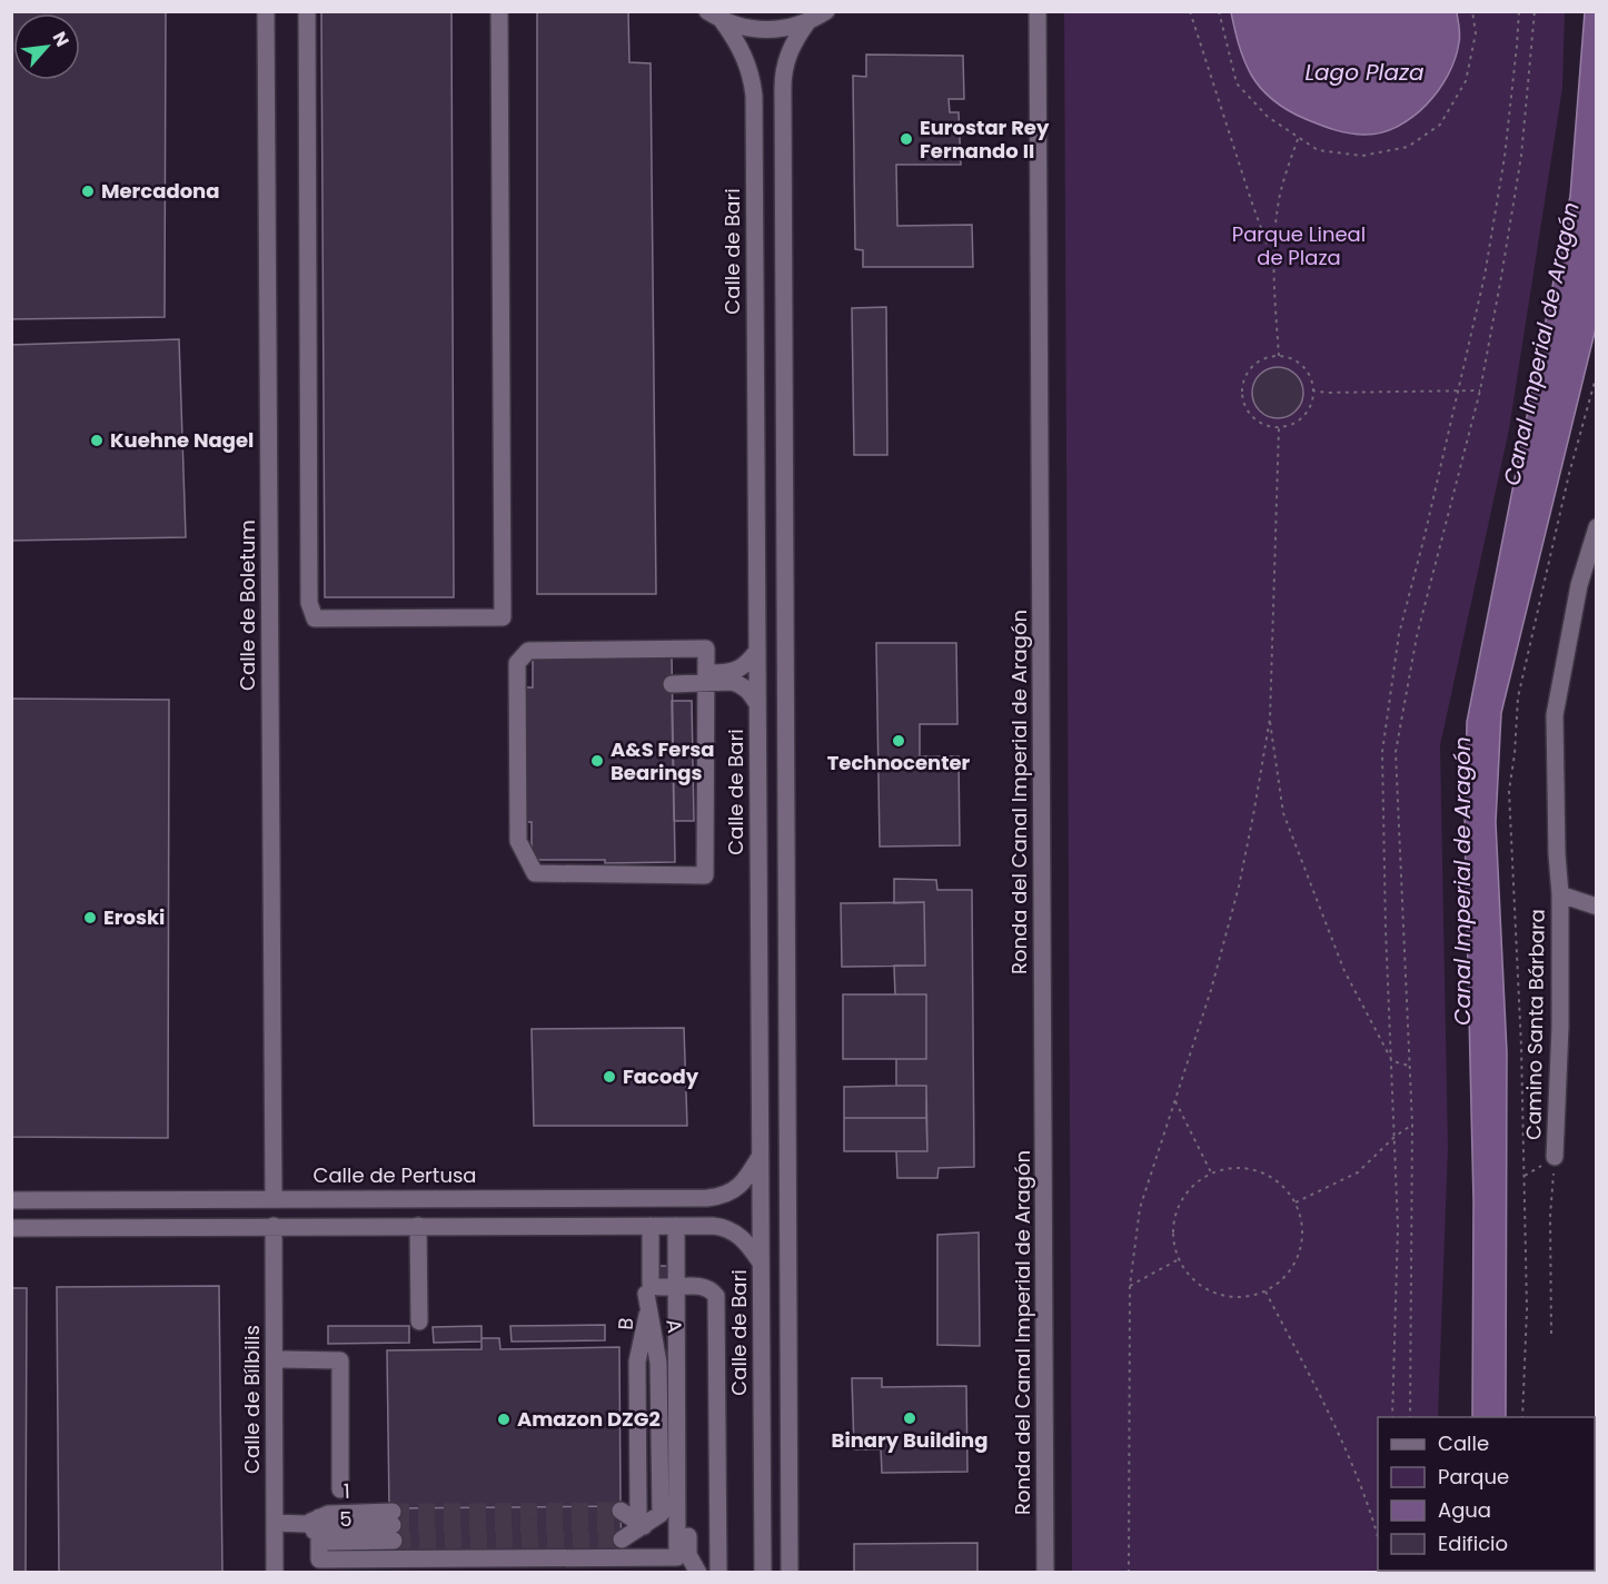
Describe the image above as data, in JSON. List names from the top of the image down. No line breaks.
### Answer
{"streets":{"street":["Calle de Bari","Calle de Boletum","Ronda del Canal Imperial de Aragón","Camino Santa Bárbara","Calle de Pertusa","A","Calle de Bílbilis","1","5"]},"crossings":[["Calle de Bari","Calle de Pertusa"],["Calle de Boletum","Calle de Pertusa"],["1","5"]],"water":["Lago Plaza","Canal Imperial de Aragón"],"parks":["Parque Lineal de Plaza"],"places":["Eurostar Rey Fernando II","Mercadona","Kuehne Nagel","Technocenter","A&S Fersa Bearings","Eroski","Facody","Binary Building","Amazon DZG2"],"legend":["Calle","Parque","Agua","Edificio"],"north":"top right"}
